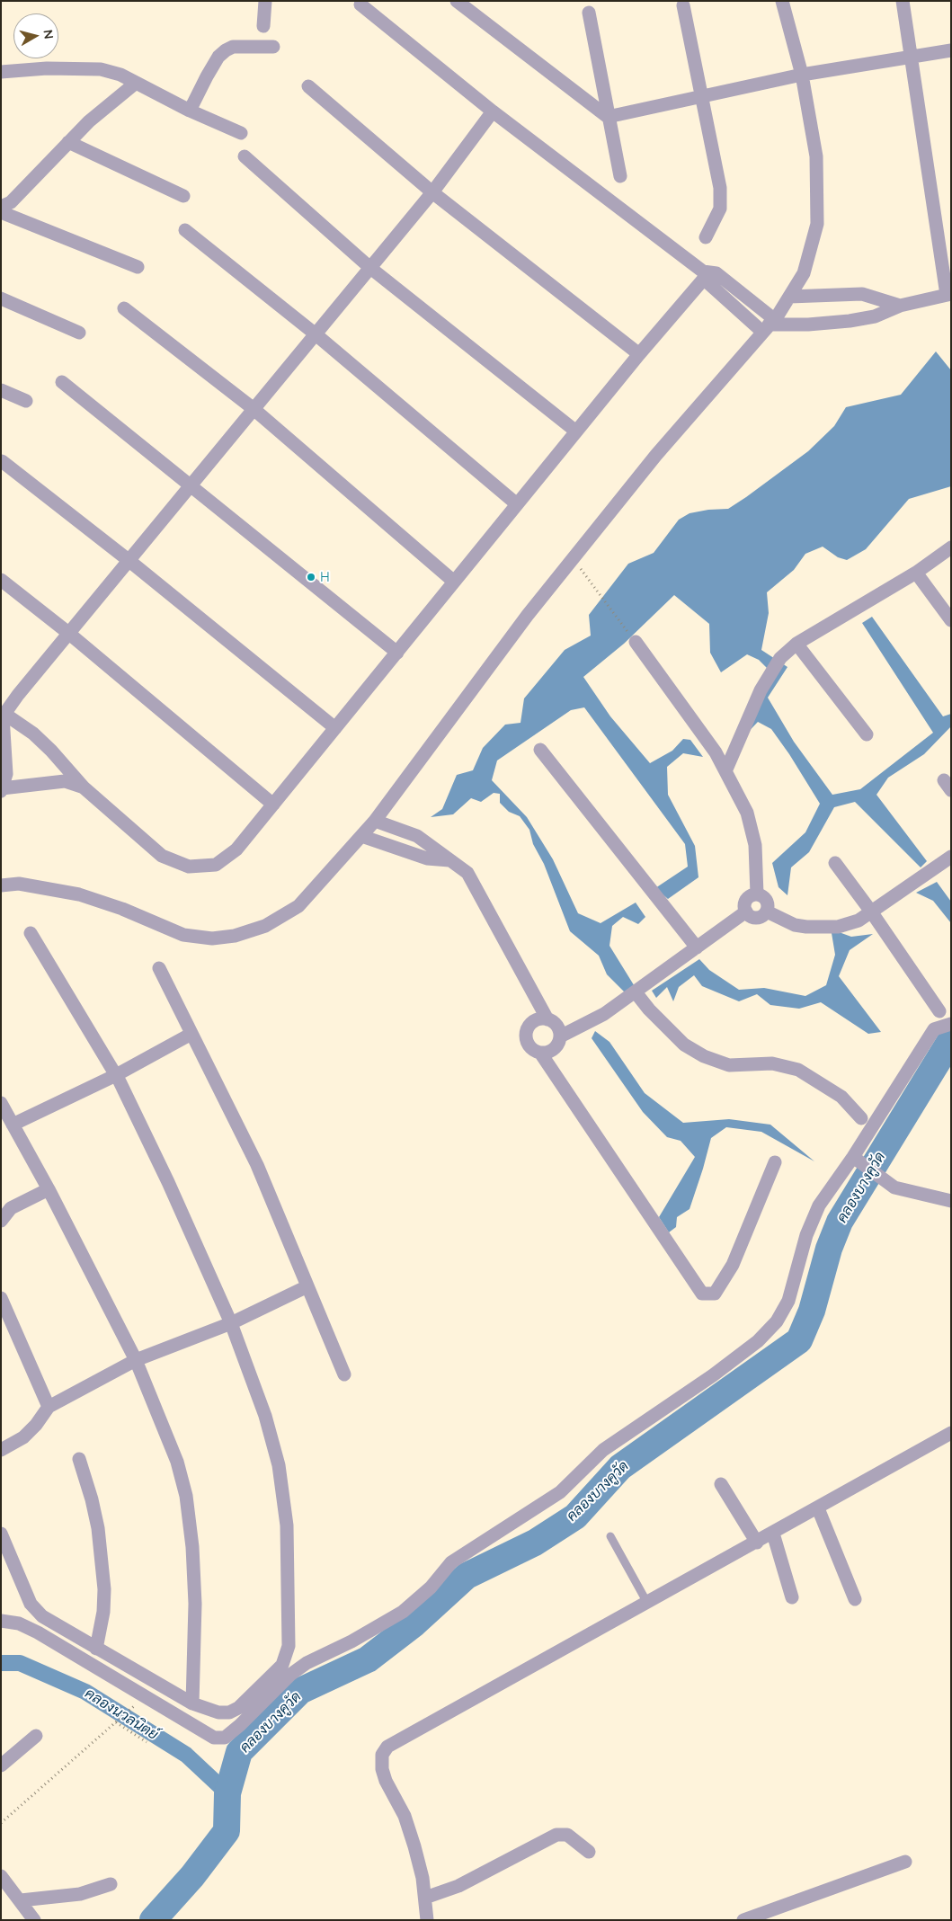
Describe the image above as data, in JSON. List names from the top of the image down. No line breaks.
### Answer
{"water":["คลองบางคูวัด","คลองนวลนิตย์"],"places":["H"],"north":"right"}
